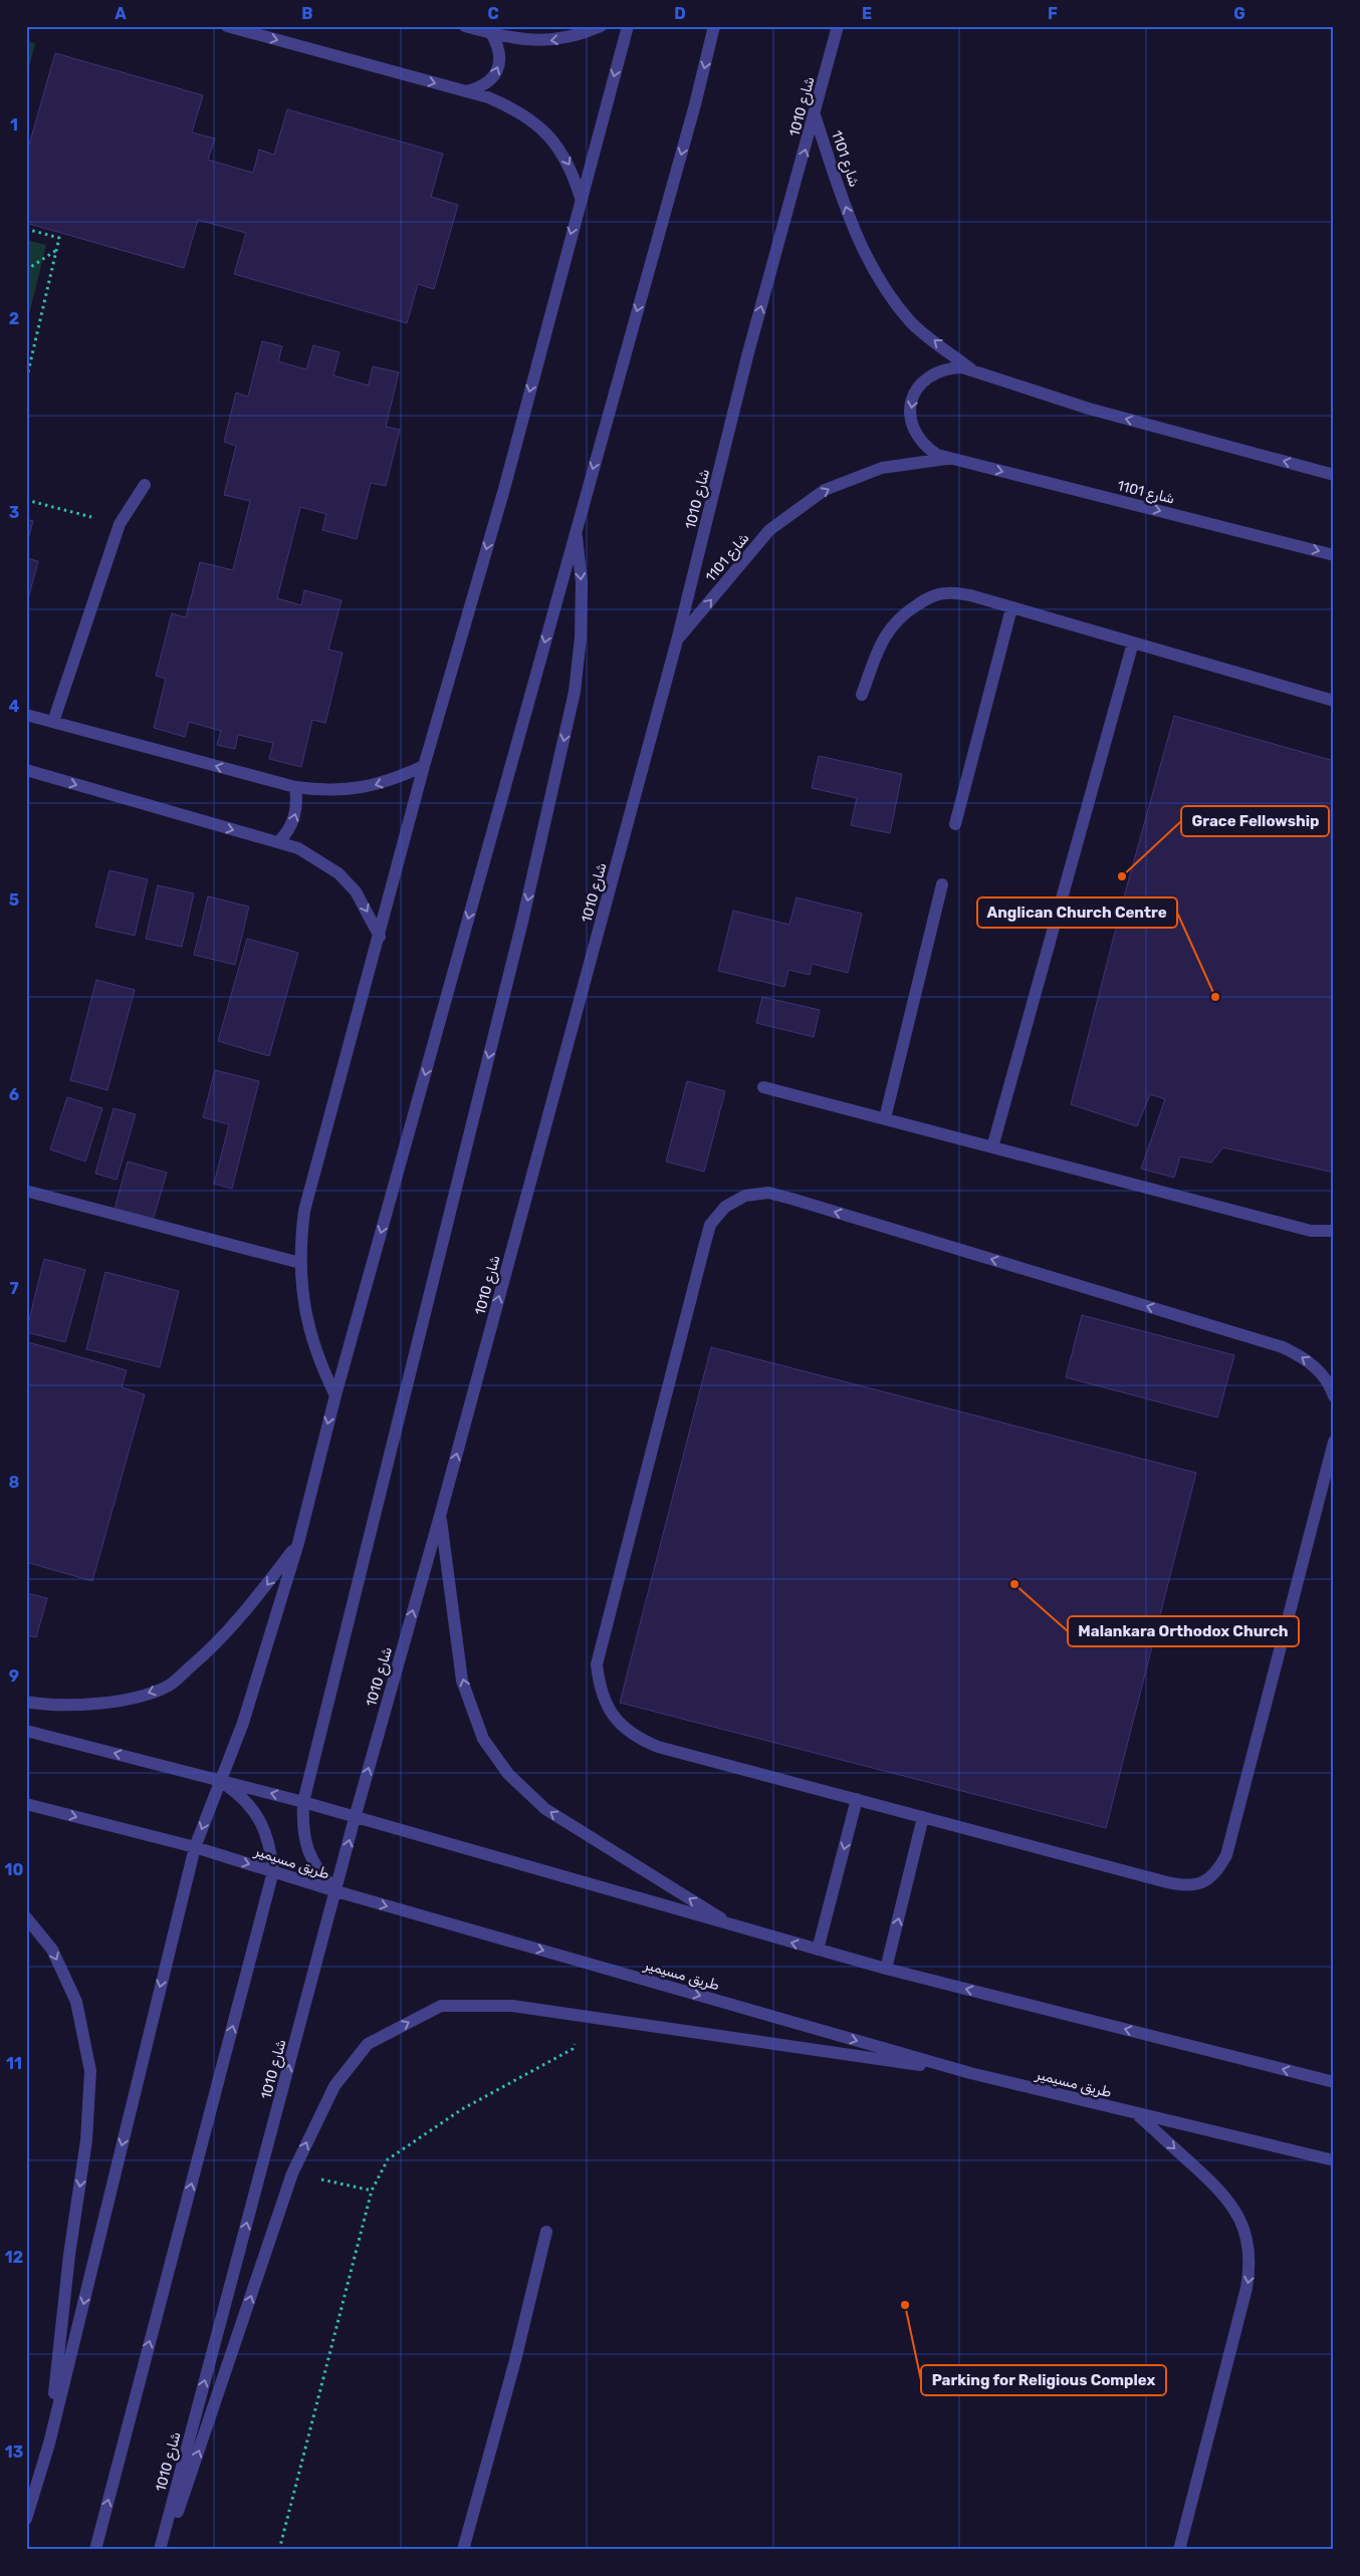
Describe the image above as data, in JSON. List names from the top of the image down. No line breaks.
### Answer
{"streets":{"street":["شارع 1010","شارع 1101","طريق مسيمير"]},"crossings":[["شارع 1010","شارع 1101"],["شارع 1010","طريق مسيمير"]],"places":["Grace Fellowship","Anglican Church Centre","Malankara Orthodox Church","Parking for Religious Complex"],"grid":{"columns":["A","B","C","D","E","F","G"],"rows":["1","2","3","4","5","6","7","8","9","10","11","12","13"]}}
